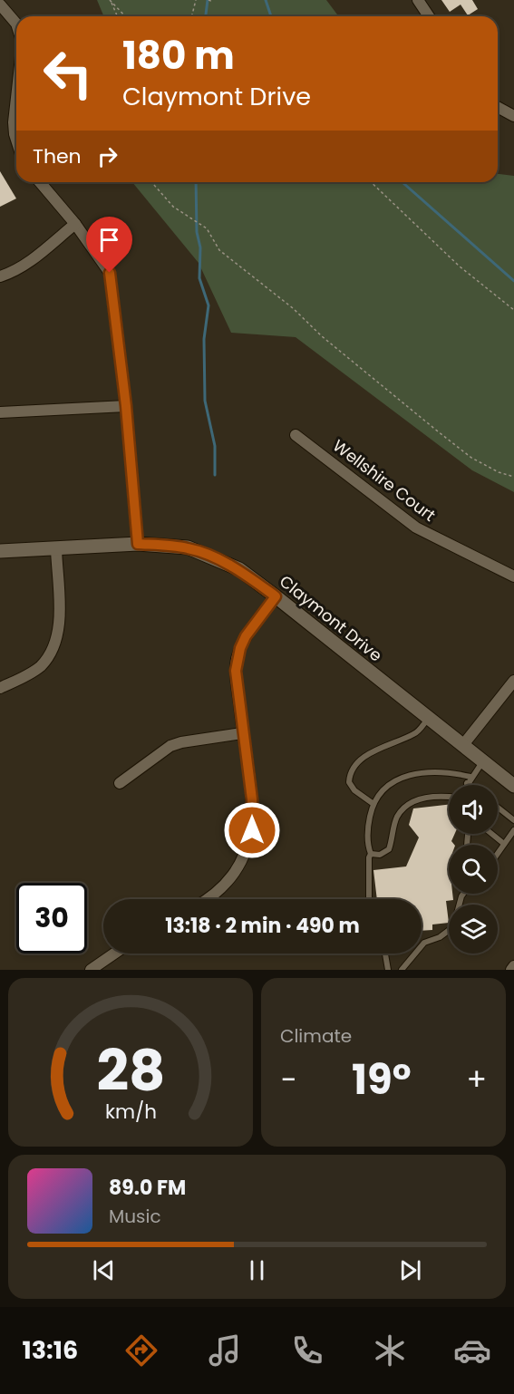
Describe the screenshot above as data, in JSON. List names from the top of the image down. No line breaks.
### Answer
{"streets":{"street":["Wellshire Court","Claymont Drive"]},"page":{"turn":["180 m","Claymont Drive"],"then":"Then","limit":"30","trip":"13:18 · 2 min · 490 m","tile":"Climate","heat":["−","19°","+"],"song":["89.0 FM","Music"],"tabs":"13:16","gauge":["28","km/h"]}}
